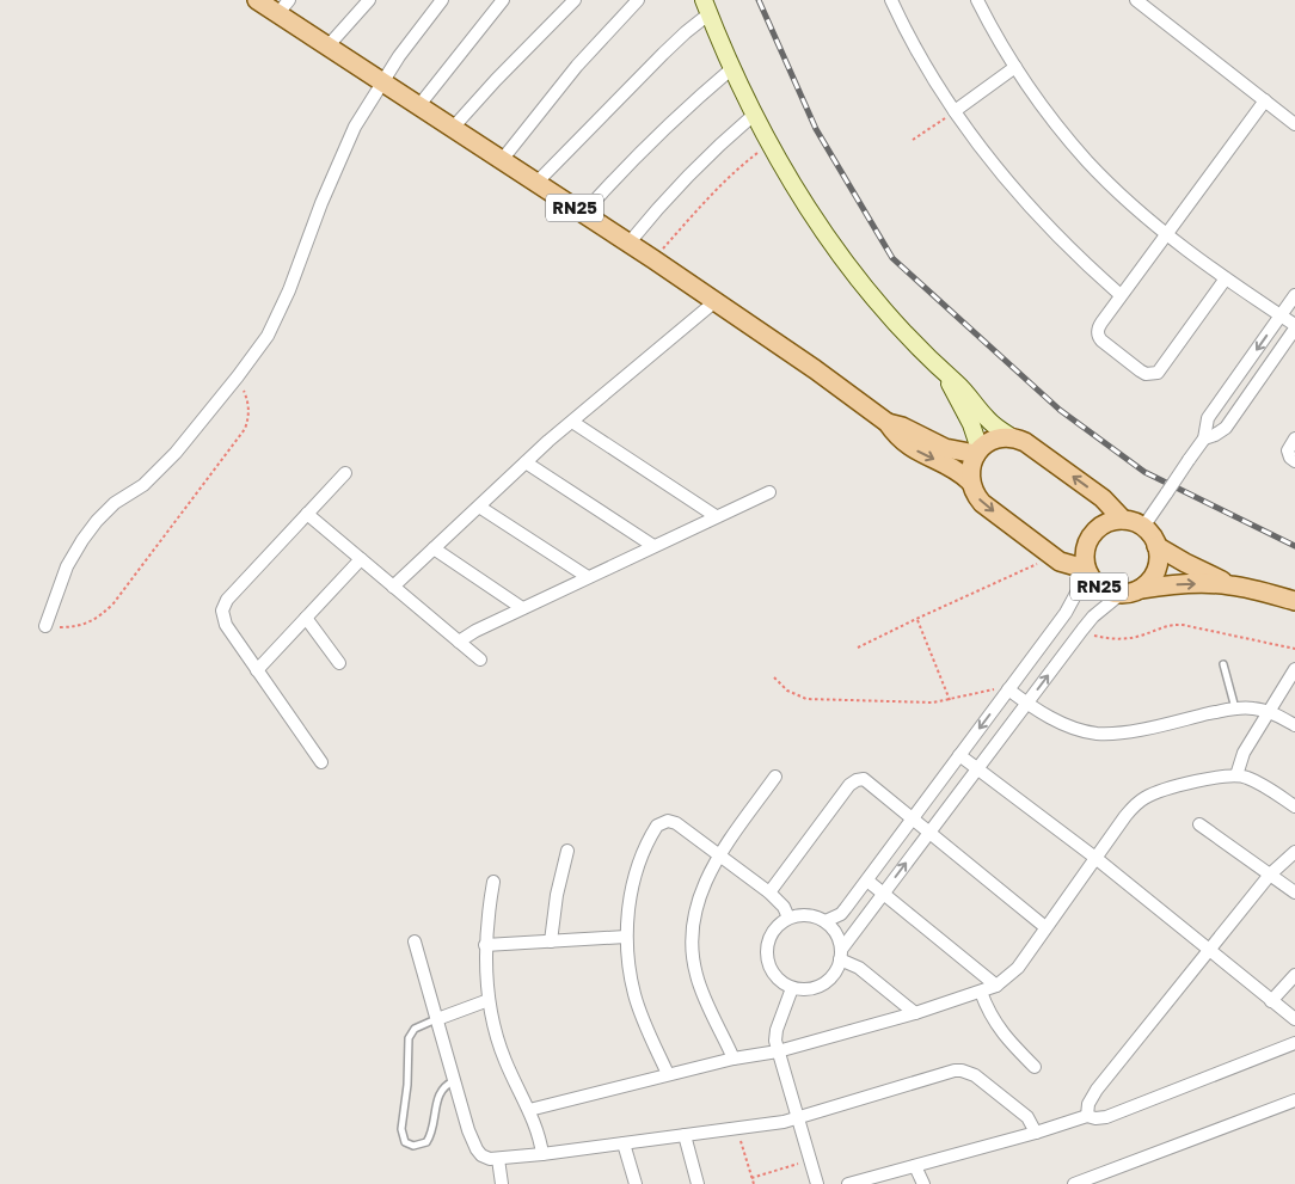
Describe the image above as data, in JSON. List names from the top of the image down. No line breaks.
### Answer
{"streets":{"main road":["RN25"]}}
